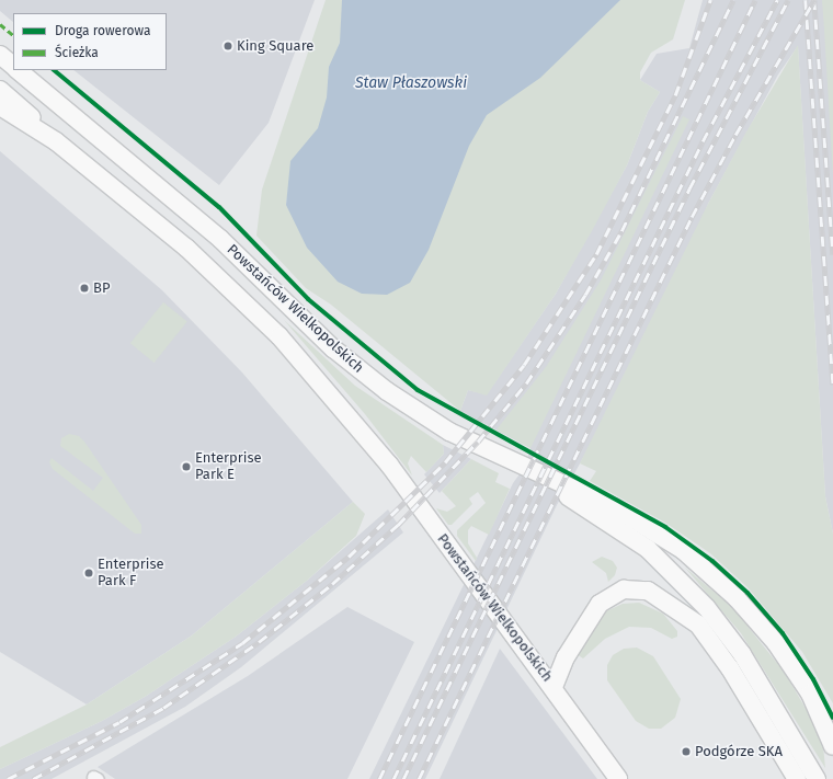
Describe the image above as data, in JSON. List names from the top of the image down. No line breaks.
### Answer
{"streets":{"main road":["Powstańców Wielkopolskich"]},"water":["Staw Płaszowski"],"places":["King Square","BP","Enterprise Park E","Enterprise Park F","Podgórze SKA"],"legend":["Droga rowerowa","Ścieżka"]}
